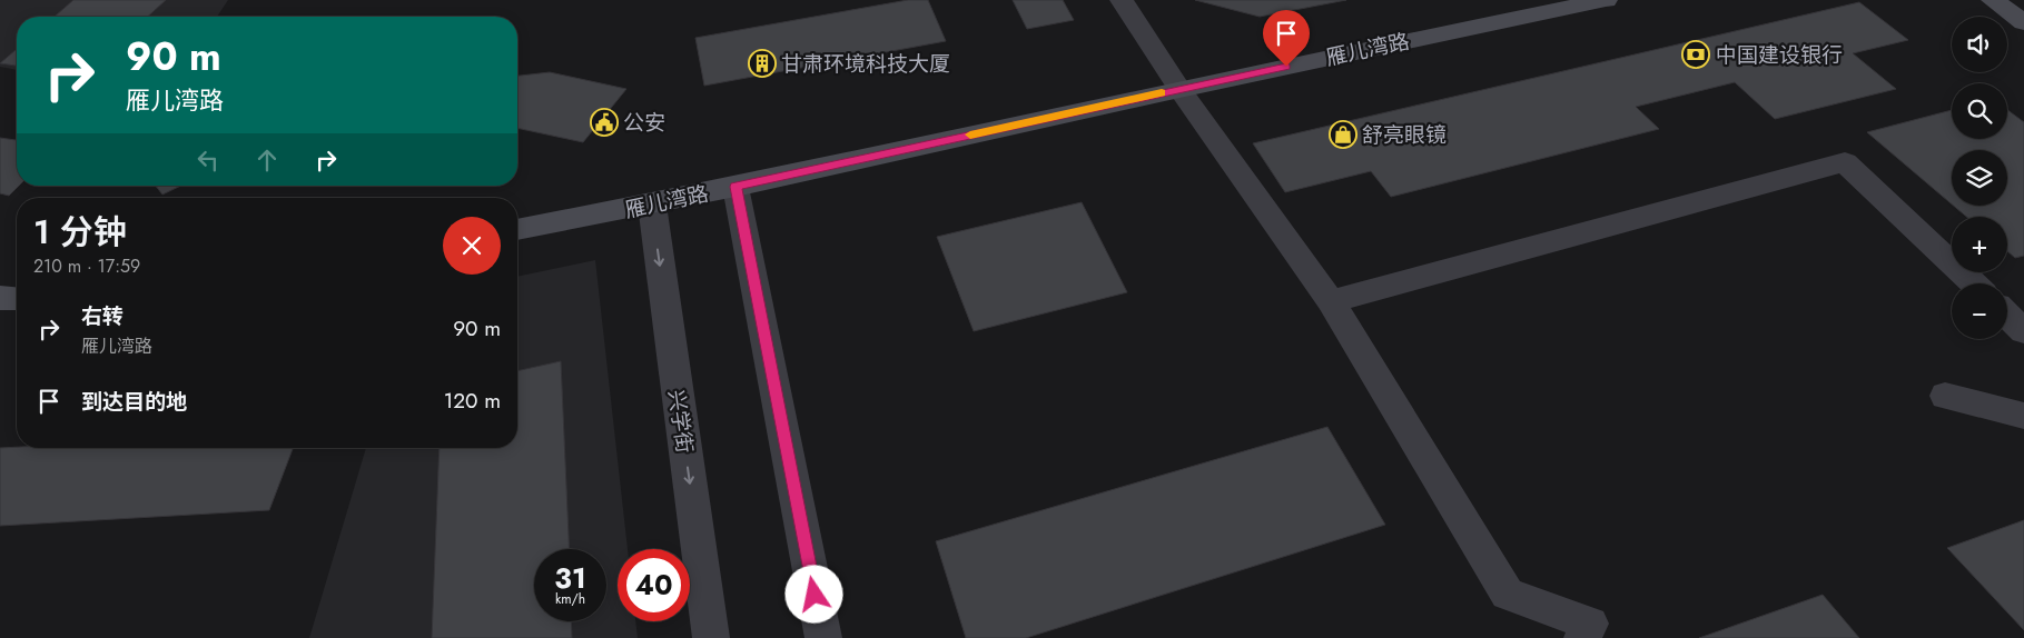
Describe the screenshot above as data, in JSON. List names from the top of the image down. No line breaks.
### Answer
{"streets":{"main road":["雁儿湾路"],"street":["兴学街"]},"crossings":[["雁儿湾路","兴学街"]],"places":{"bank":["中国建设银行"],"building":["甘肃环境科技大厦"],"public building":["公安"],"shop":["舒亮眼镜"]},"page":{"map_buttons":["+","−"],"turn":["90 m","雁儿湾路"],"heading":["1 分钟","210 m · 17:59"],"list":[{"name":"右转","note":"雁儿湾路","value":"90 m"},{"name":"到达目的地","value":"120 m"}],"speed":"31 km/h","limit":"40"}}
